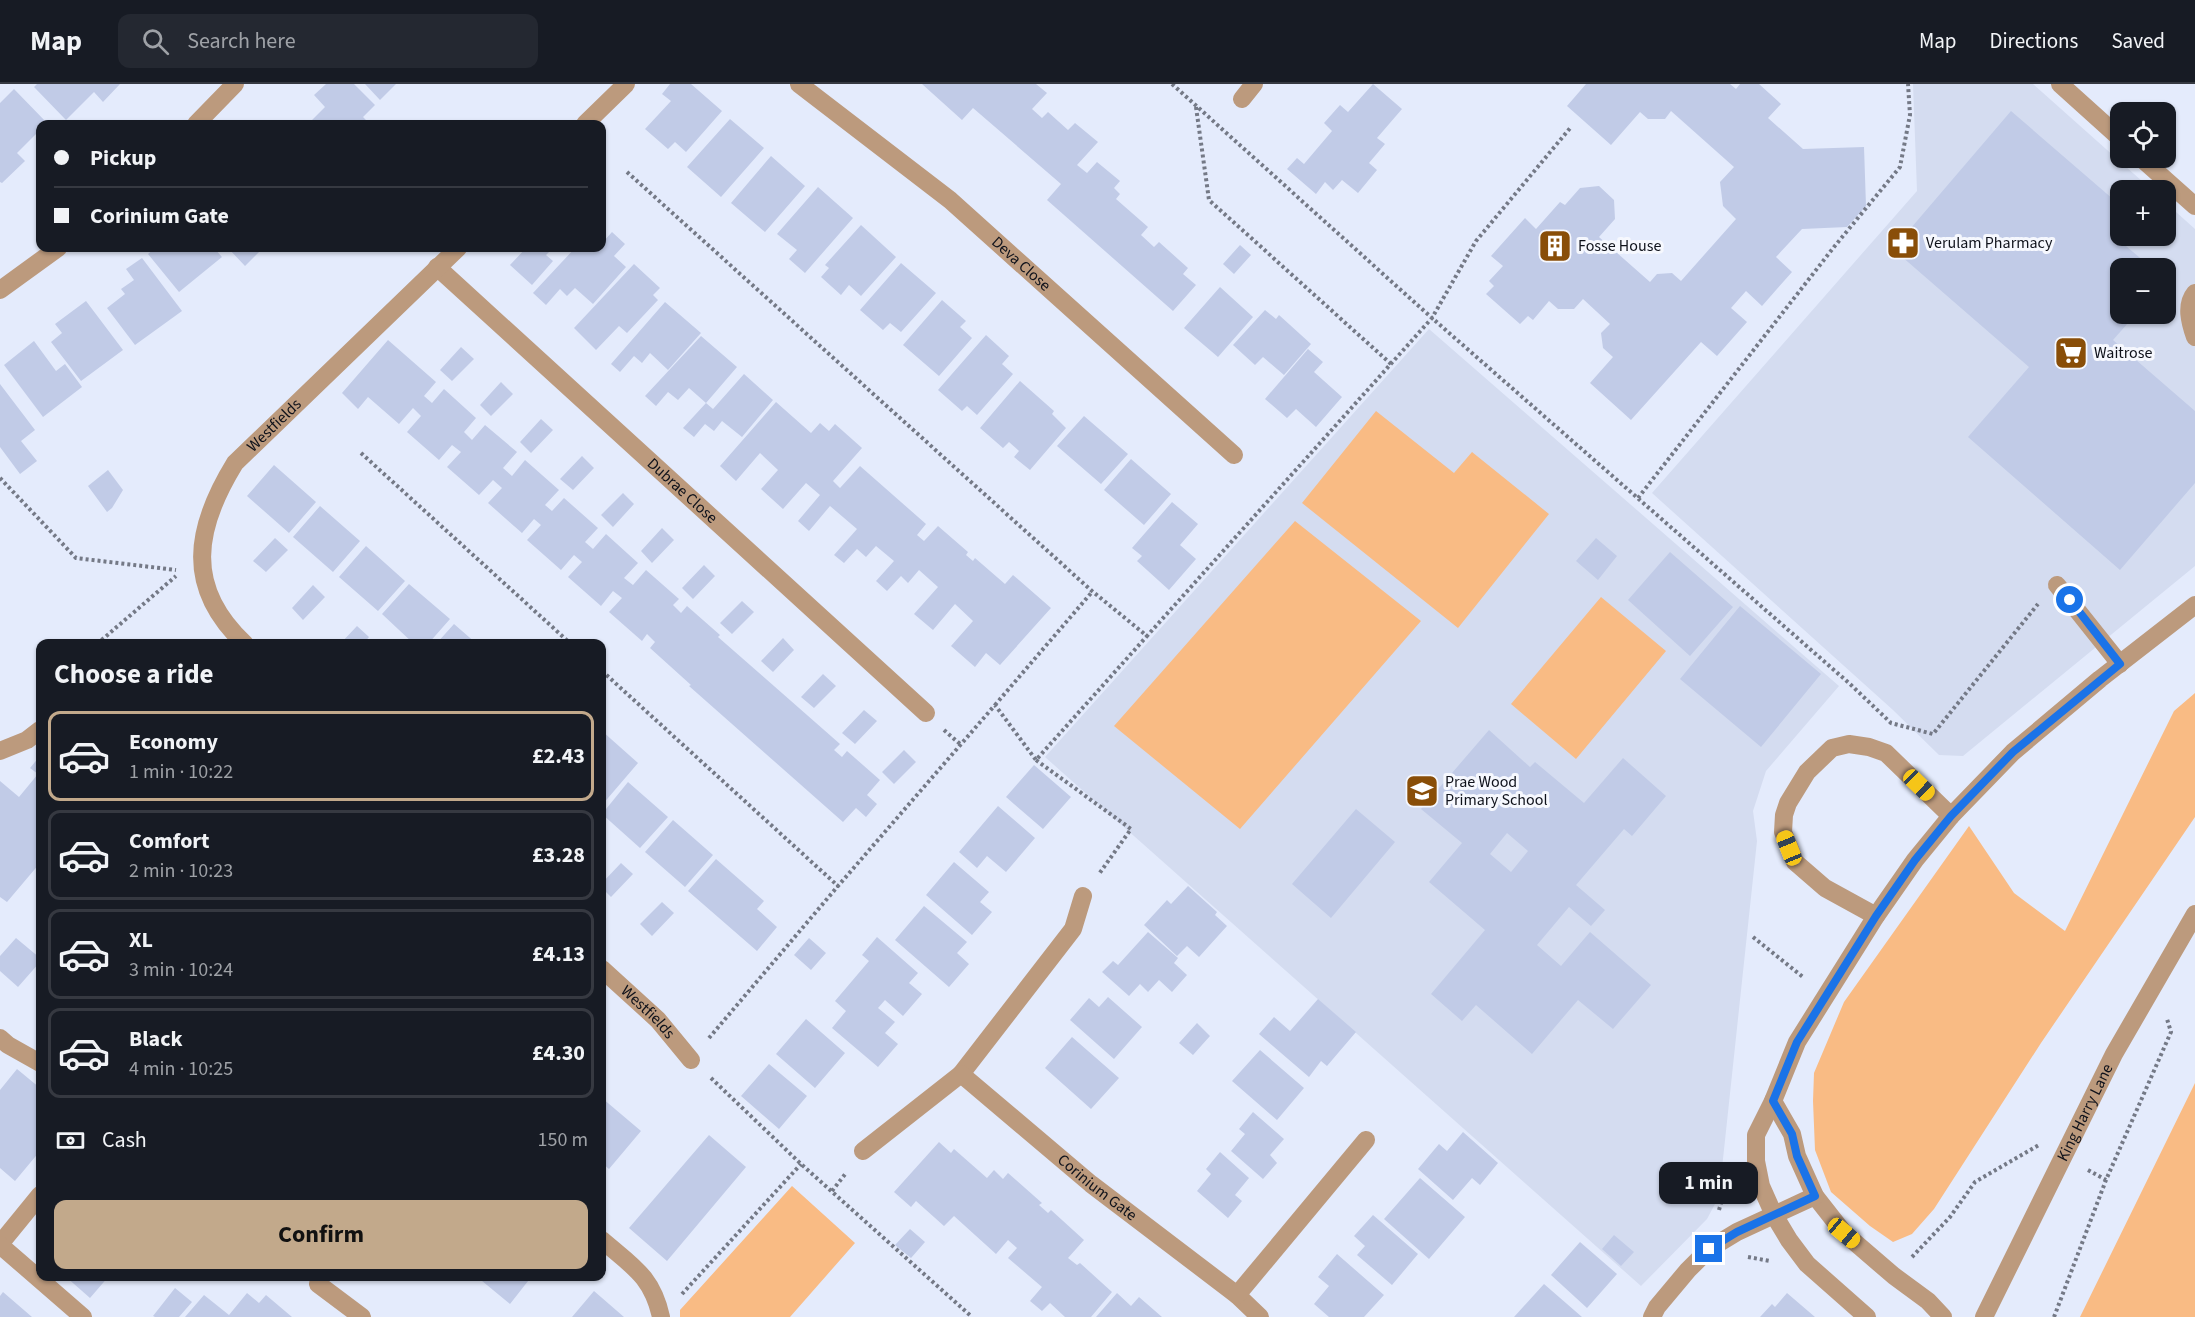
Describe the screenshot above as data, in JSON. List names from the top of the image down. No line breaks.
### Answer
{"streets":{"street":["Deva Close","Westfields","Dubrae Close","King Harry Lane","Corinium Gate"]},"crossings":[["Westfields","Dubrae Close"]],"places":{"pharmacy":["Verulam Pharmacy"],"building":["Fosse House"],"supermarket":["Waitrose"],"school or university":["Prae Wood Primary School"]},"page":{"header":"Map","search":"Search here","nav":["Map","Directions","Saved"],"map_buttons":["+","−"],"banner":["Pickup","Corinium Gate"],"heading":"Choose a ride","list":[{"name":"Economy","note":"1 min · 10:22","value":"£2.43"},{"name":"Comfort","note":"2 min · 10:23","value":"£3.28"},{"name":"XL","note":"3 min · 10:24","value":"£4.13"},{"name":"Black","note":"4 min · 10:25","value":"£4.30"}],"pay":["Cash","150 m"],"bubble":"1 min","buttons":"Confirm"}}
